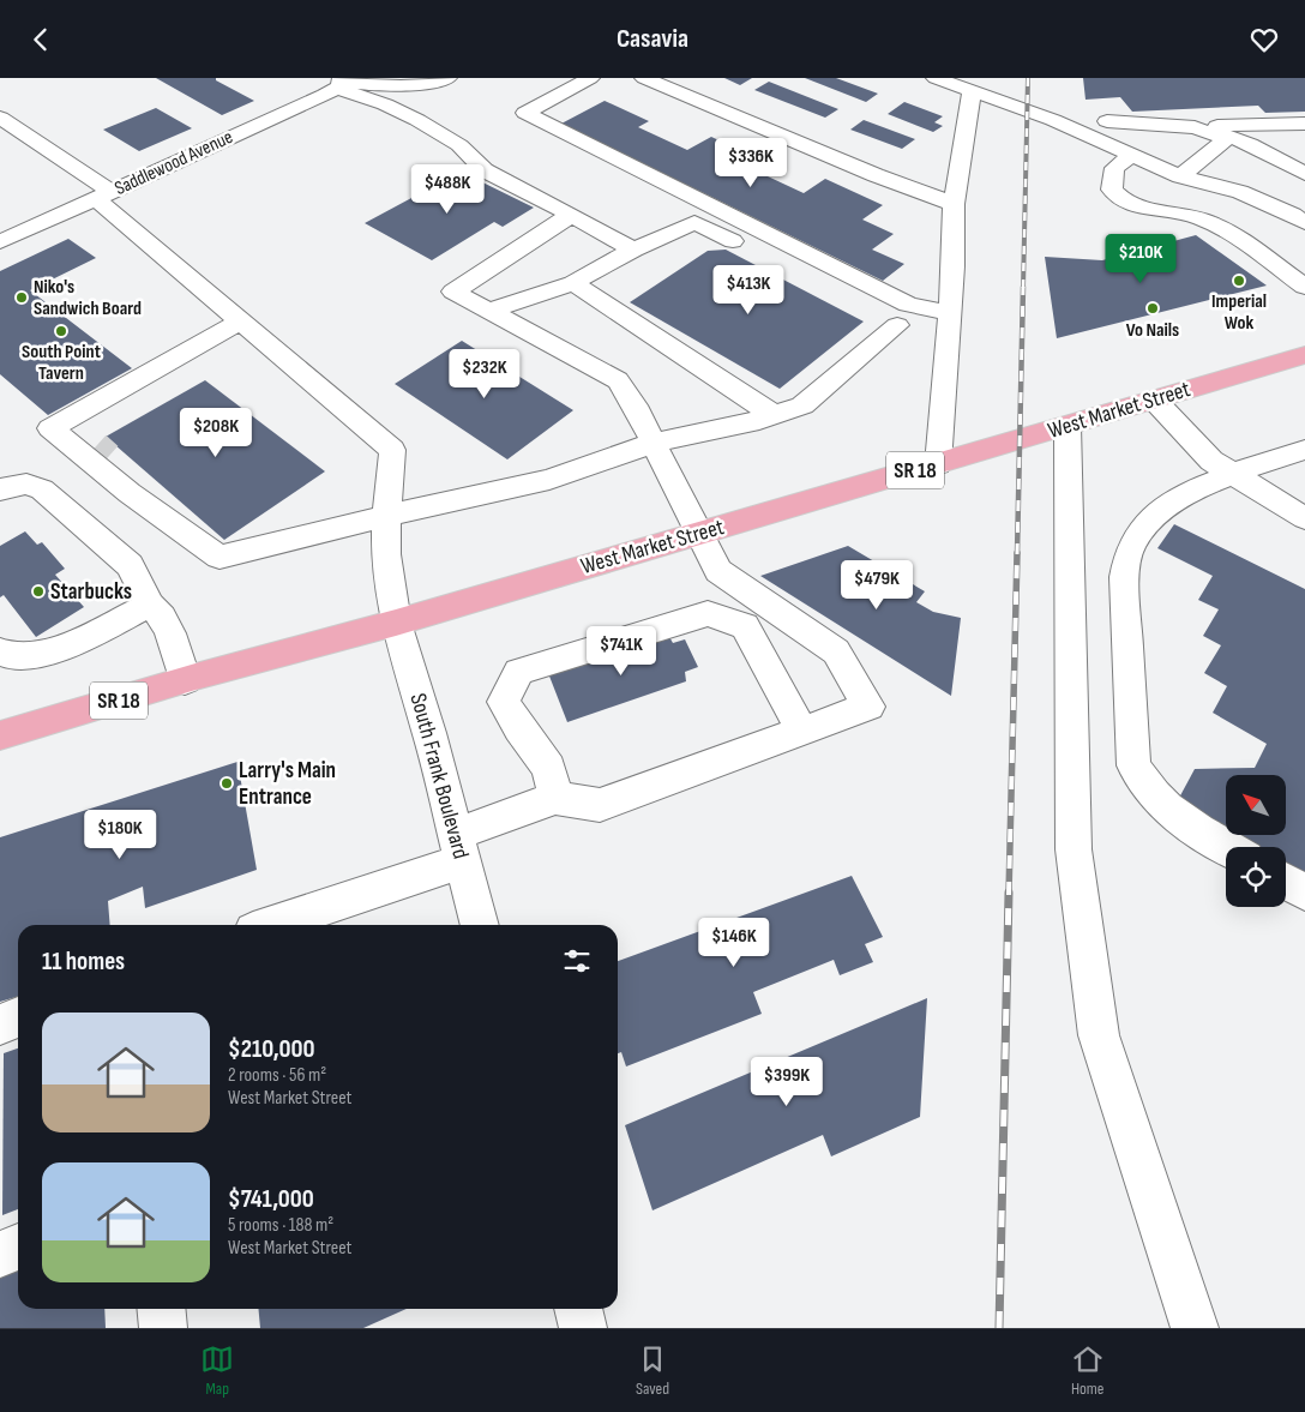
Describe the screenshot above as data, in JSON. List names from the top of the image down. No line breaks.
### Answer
{"streets":{"main road":["West Market Street","SR 18"],"street":["Saddlewood Avenue","South Frank Boulevard"]},"crossings":[["West Market Street","South Frank Boulevard"]],"places":["Imperial Wok","Niko's Sandwich Board","Vo Nails","South Point Tavern","Starbucks","Larry's Main Entrance"],"north":"top left","page":{"header":"Casavia","price":["$336K","$488K","$210K","$413K","$232K","$208K","$479K","$741K","$180K","$146K","$399K"],"heading":"11 homes","list":[{"name":"$210,000","note":"2 rooms · 56 m² · West Market Street"},{"name":"$741,000","note":"5 rooms · 188 m² · West Market Street"}],"tabs":["Map","Saved","Home"]}}
